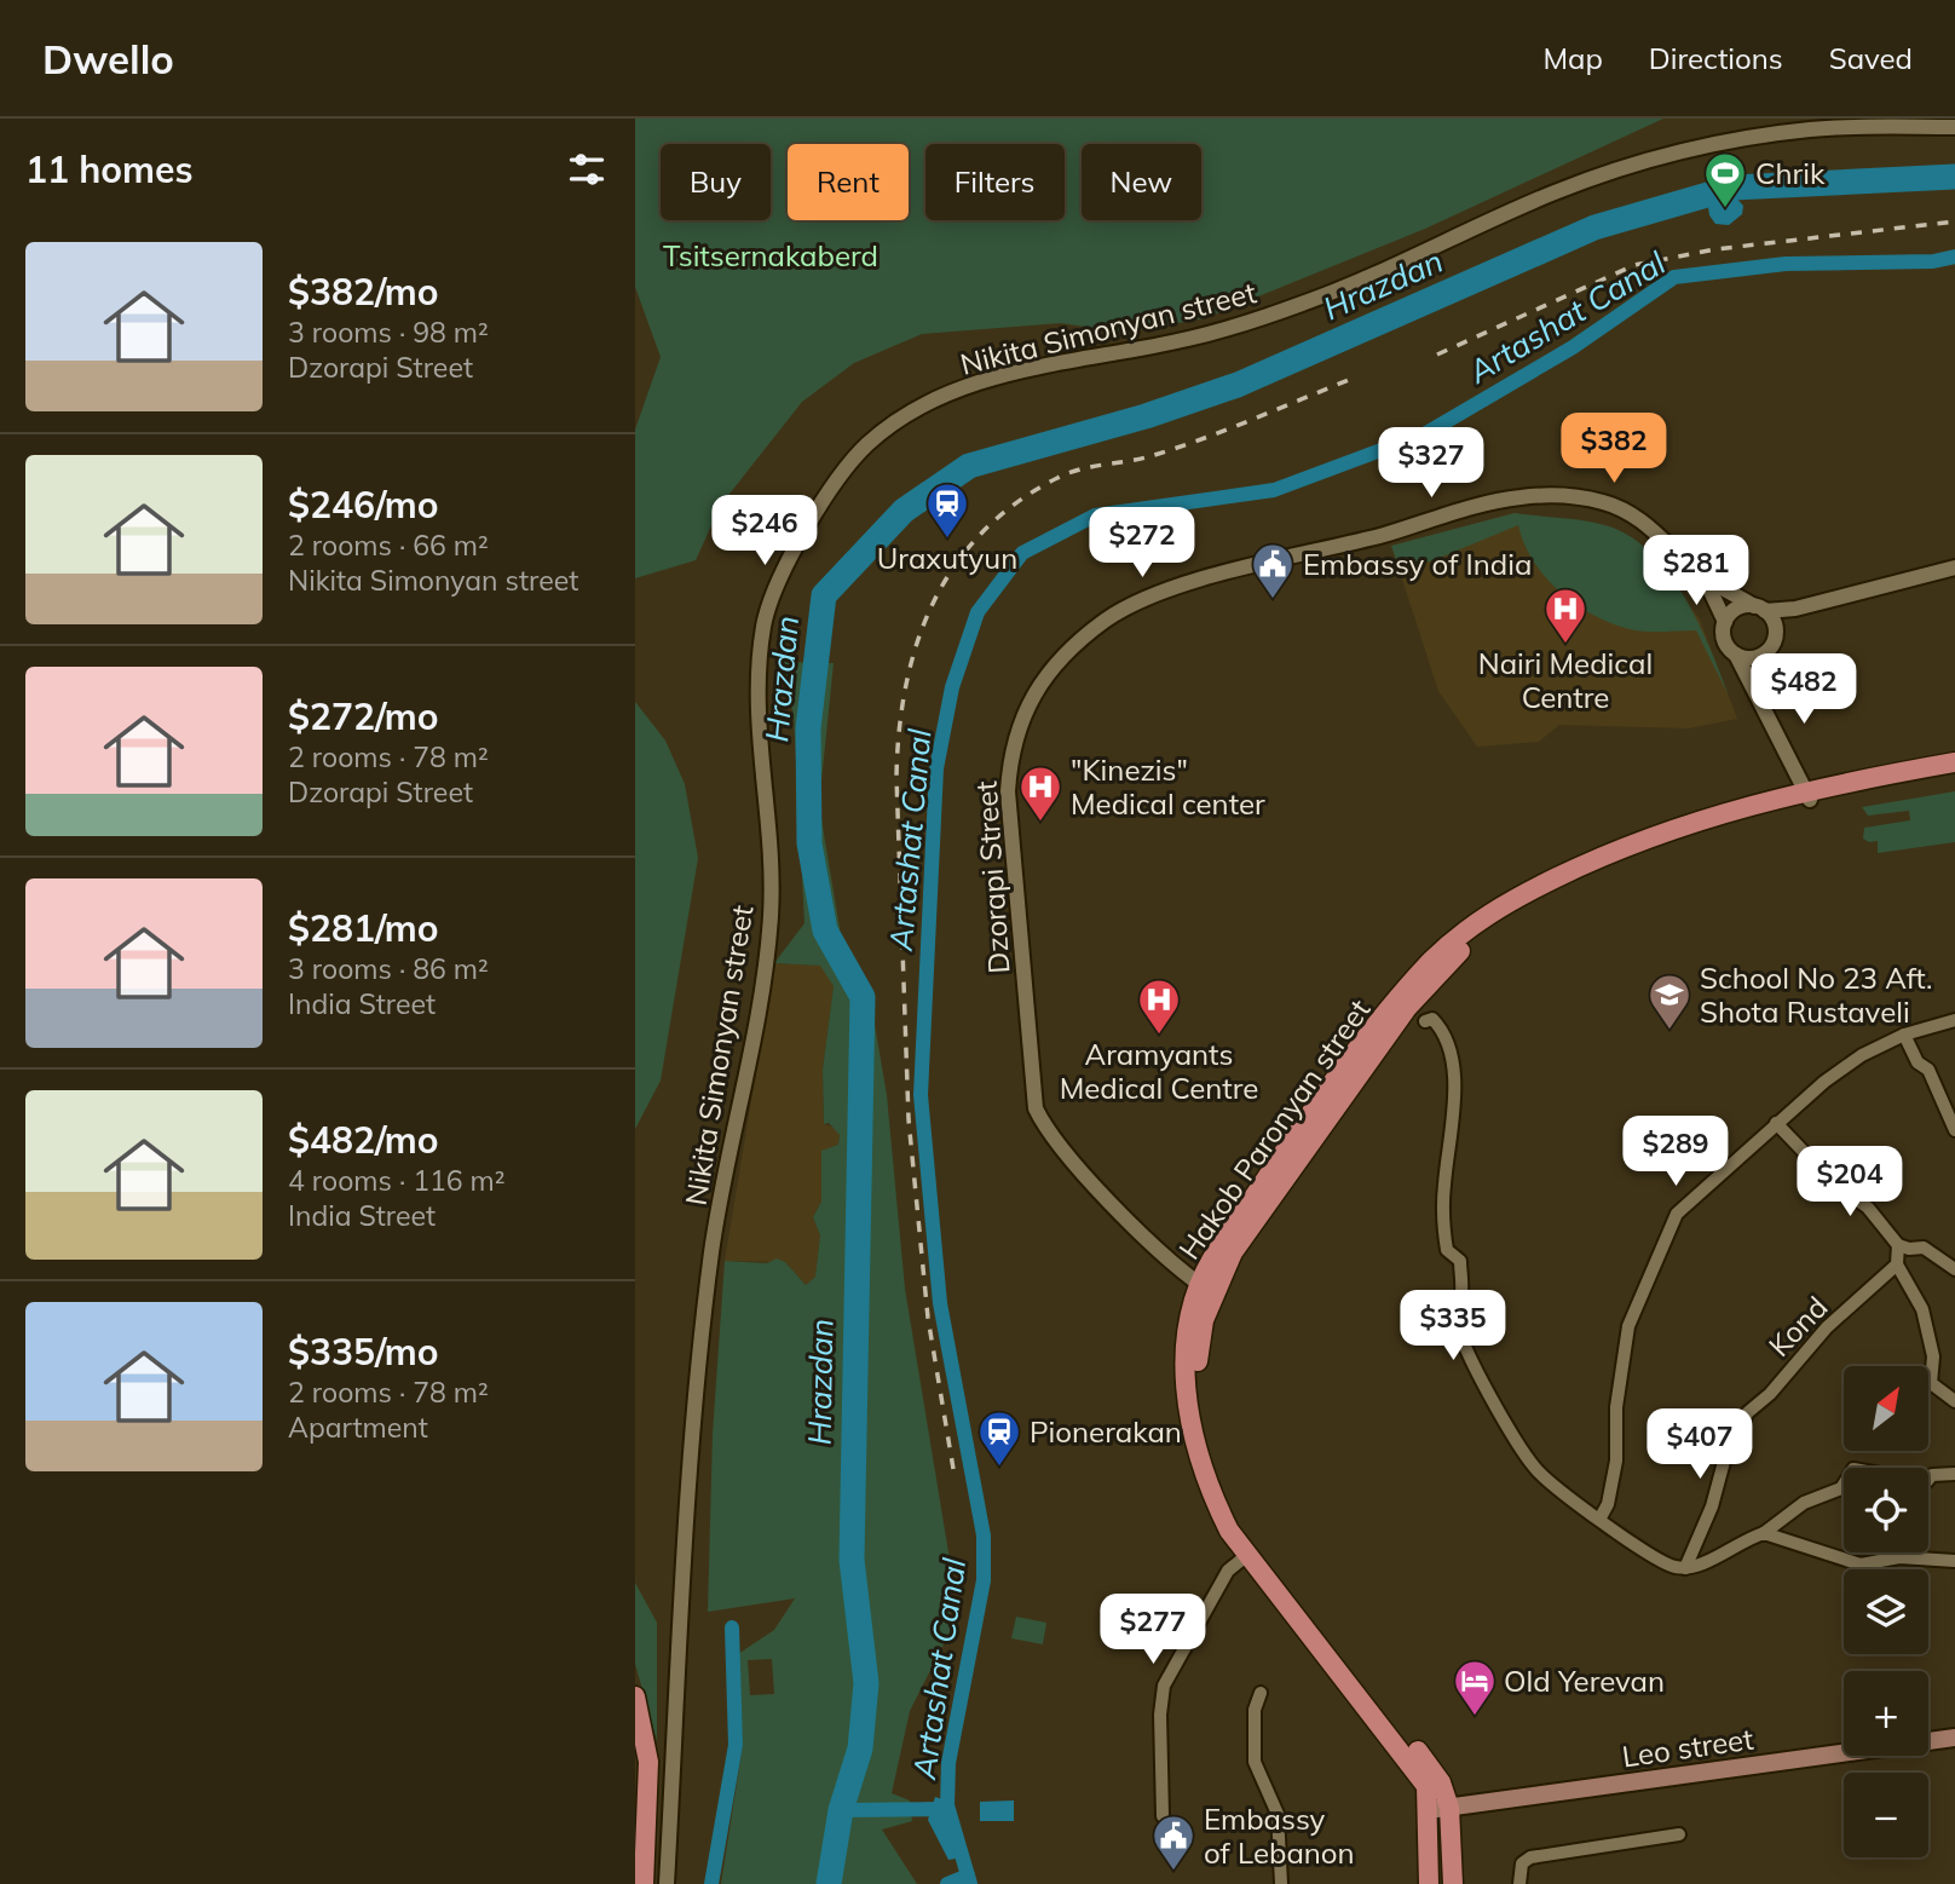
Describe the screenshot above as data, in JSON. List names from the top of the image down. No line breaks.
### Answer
{"streets":{"main road":["Hakob Paronyan street","Leo street"],"street":["Nikita Simonyan street","Dzorapi Street","Kond"]},"crossings":[["Dzorapi Street","Hakob Paronyan street"],["Hakob Paronyan street","Leo street"]],"water":["Hrazdan","Artashat Canal"],"parks":["Tsitsernakaberd"],"places":{"sports":["Chrik"],"station":["Uraxutyun","Pionerakan"],"public building":["Embassy of India","Embassy of Lebanon"],"hospital":["Nairi Medical Centre","\"Kinezis\" Medical center","Aramyants Medical Centre"],"school or university":["School No 23 Aft. Shota Rustaveli"],"hotel":["Old Yerevan"]},"north":"top right","page":{"header":"Dwello","nav":["Map","Directions","Saved"],"heading":"11 homes","chip":["Buy","Rent","Filters","New"],"list":[{"name":"$382/mo","note":"3 rooms · 98 m² · Dzorapi Street"},{"name":"$246/mo","note":"2 rooms · 66 m² · Nikita Simonyan street"},{"name":"$272/mo","note":"2 rooms · 78 m² · Dzorapi Street"},{"name":"$281/mo","note":"3 rooms · 86 m² · India Street"},{"name":"$482/mo","note":"4 rooms · 116 m² · India Street"},{"name":"$335/mo","note":"2 rooms · 78 m² · Apartment"}],"price":["$382","$327","$246","$272","$281","$482","$289","$204","$335","$407","$277"],"map_buttons":["+","−"]}}
